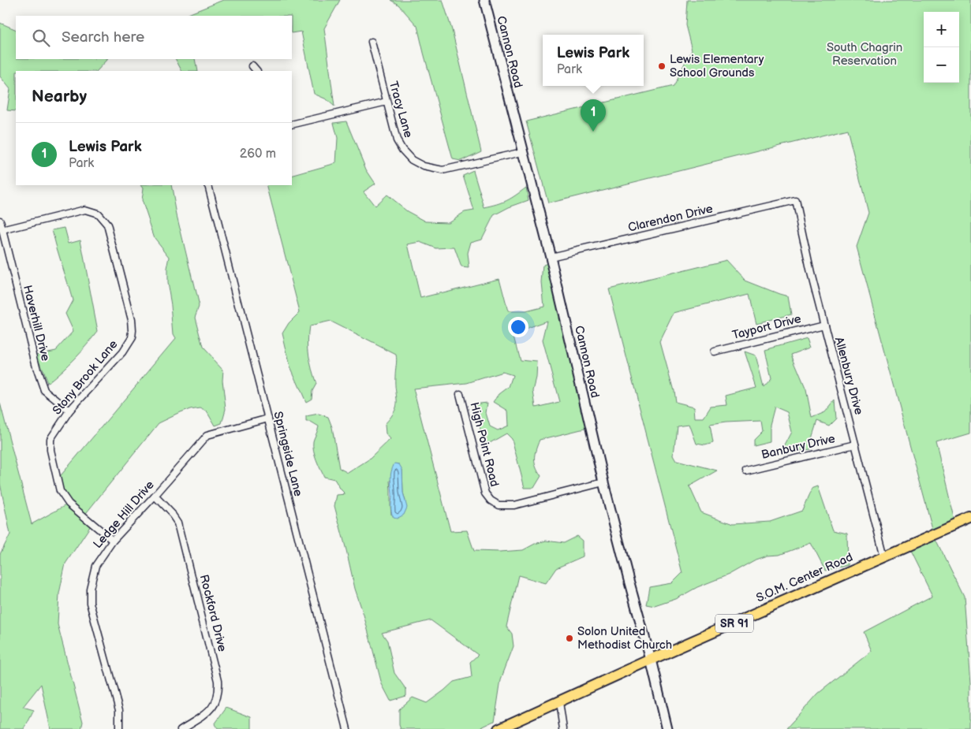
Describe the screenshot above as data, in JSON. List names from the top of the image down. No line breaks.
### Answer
{"streets":{"main road":["Cannon Road","S.O.M. Center Road","SR 91"],"street":["Tracy Lane","Clarendon Drive","Haverhill Drive","Tayport Drive","Allenbury Drive","Stony Brook Lane","High Point Road","Banbury Drive","Springside Lane","Ledge Hill Drive","Rockford Drive"]},"crossings":[["Cannon Road","Tracy Lane"],["Cannon Road","Clarendon Drive"],["Cannon Road","High Point Road"],["Cannon Road","S.O.M. Center Road"],["Clarendon Drive","Allenbury Drive"],["Haverhill Drive","Stony Brook Lane"],["Tayport Drive","Allenbury Drive"],["Allenbury Drive","Banbury Drive"],["Allenbury Drive","S.O.M. Center Road"],["Stony Brook Lane","Ledge Hill Drive"],["Springside Lane","Ledge Hill Drive"],["Ledge Hill Drive","Rockford Drive"]],"parks":["South Chagrin Reservation"],"places":["Lewis Elementary School Grounds","Solon United Methodist Church"],"page":{"map_buttons":["+","−"],"search":"Search here","popup":["Lewis Park","Park"],"heading":"Nearby","pins":"1","list":[{"mark":"1","name":"Lewis Park","note":"Park","value":"260 m"}]}}
